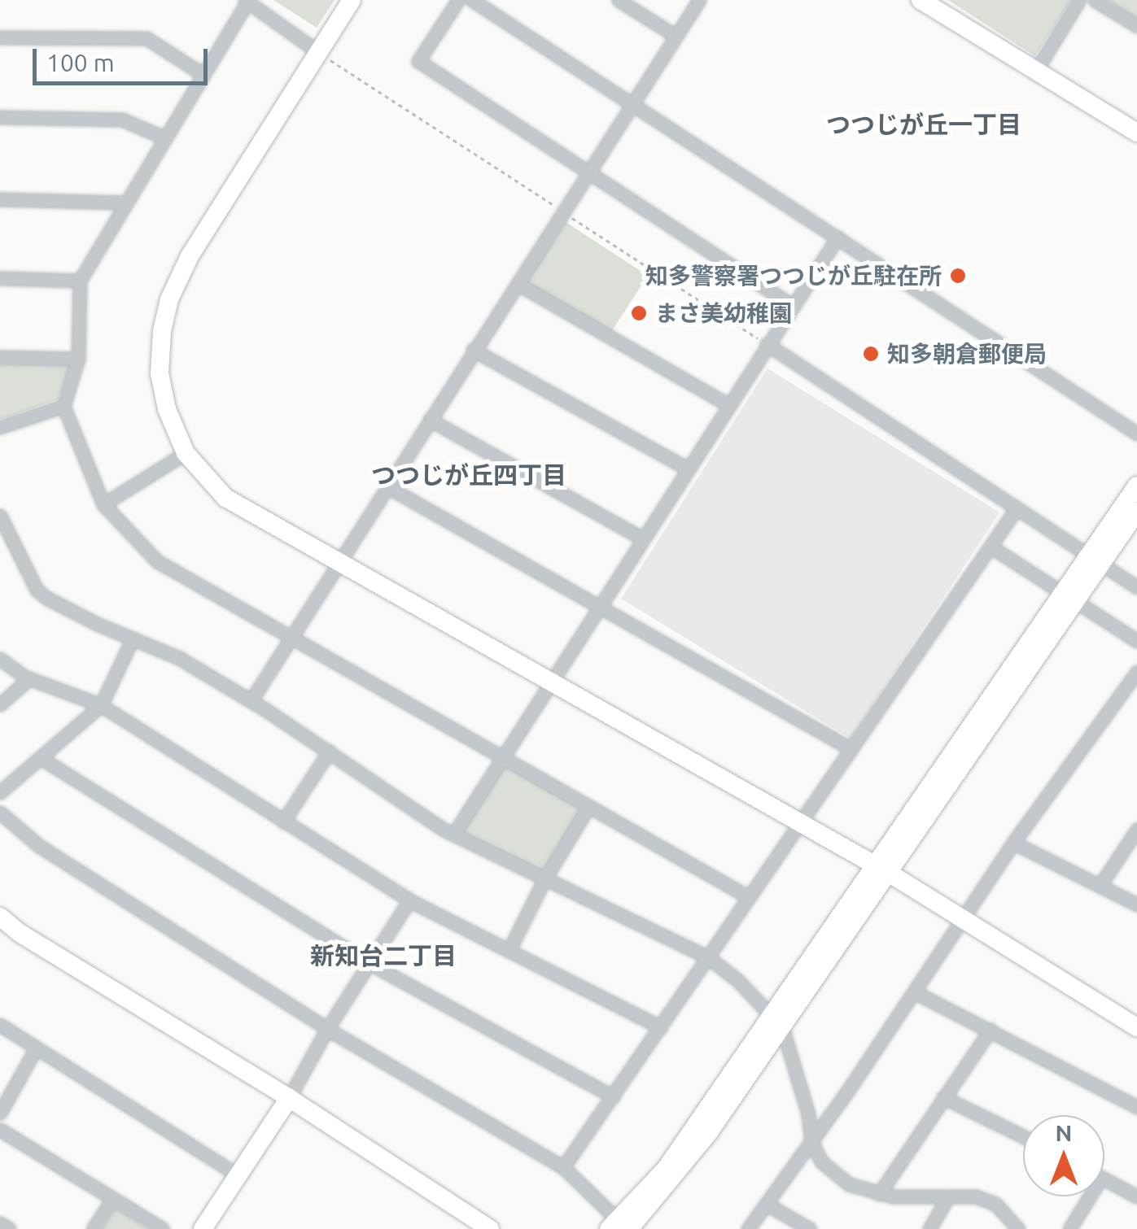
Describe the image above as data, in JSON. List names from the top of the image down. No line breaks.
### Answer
{"districts":["つつじが丘一丁目","つつじが丘四丁目","新知台二丁目"],"places":["知多警察署つつじが丘駐在所","まさ美幼稚園","知多朝倉郵便局"],"scale_bar":"100 m","north":"top"}
